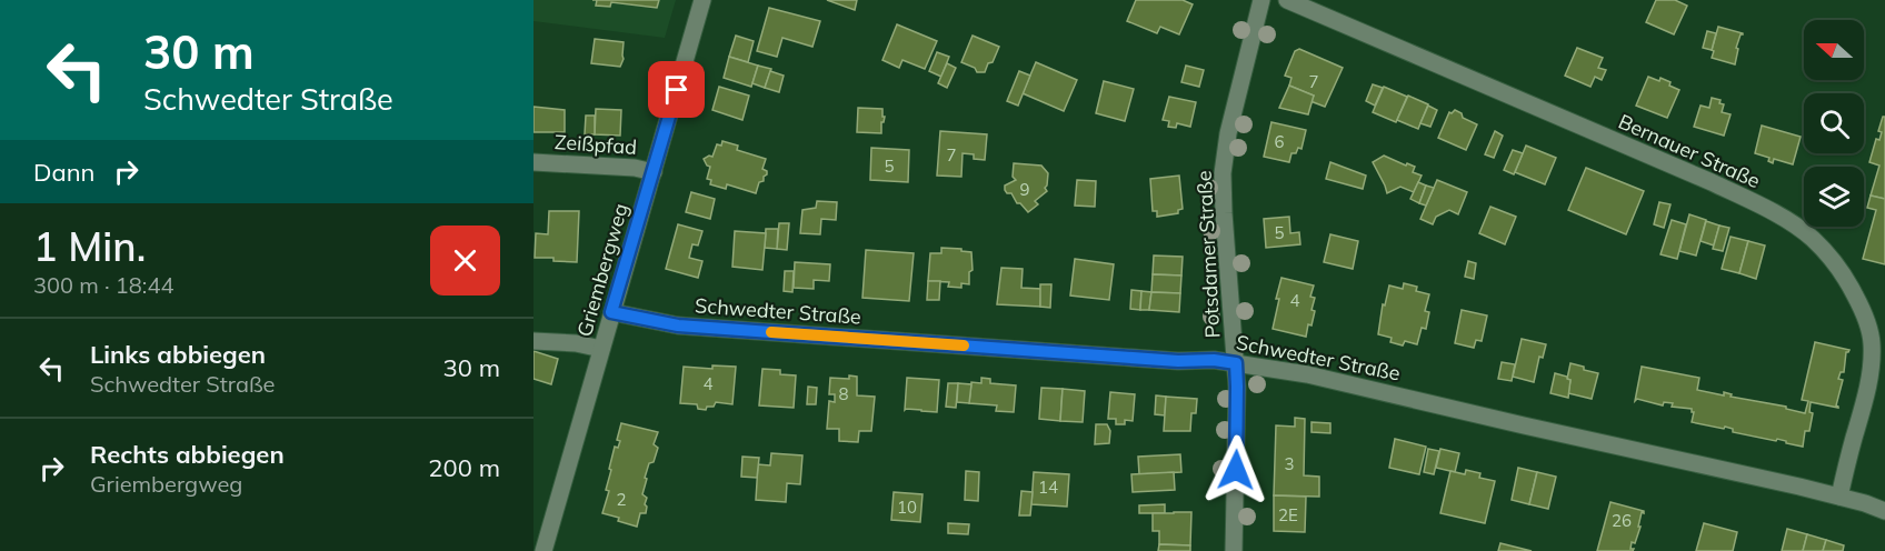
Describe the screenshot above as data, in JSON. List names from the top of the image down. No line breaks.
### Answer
{"streets":{"street":["Zeißpfad","Bernauer Straße","Potsdamer Straße","Griembergweg","Schwedter Straße"]},"crossings":[["Zeißpfad","Griembergweg"],["Bernauer Straße","Schwedter Straße"],["Potsdamer Straße","Schwedter Straße"],["Griembergweg","Schwedter Straße"]],"house_numbers":["7","6","7","5","9","5","4","4","8","3","14","2","10","2E","26"],"north":"left","page":{"turn":["30 m","Schwedter Straße"],"then":"Dann","heading":["1 Min.","300 m · 18:44"],"list":[{"name":"Links abbiegen","note":"Schwedter Straße","value":"30 m"},{"name":"Rechts abbiegen","note":"Griembergweg","value":"200 m"}]}}
